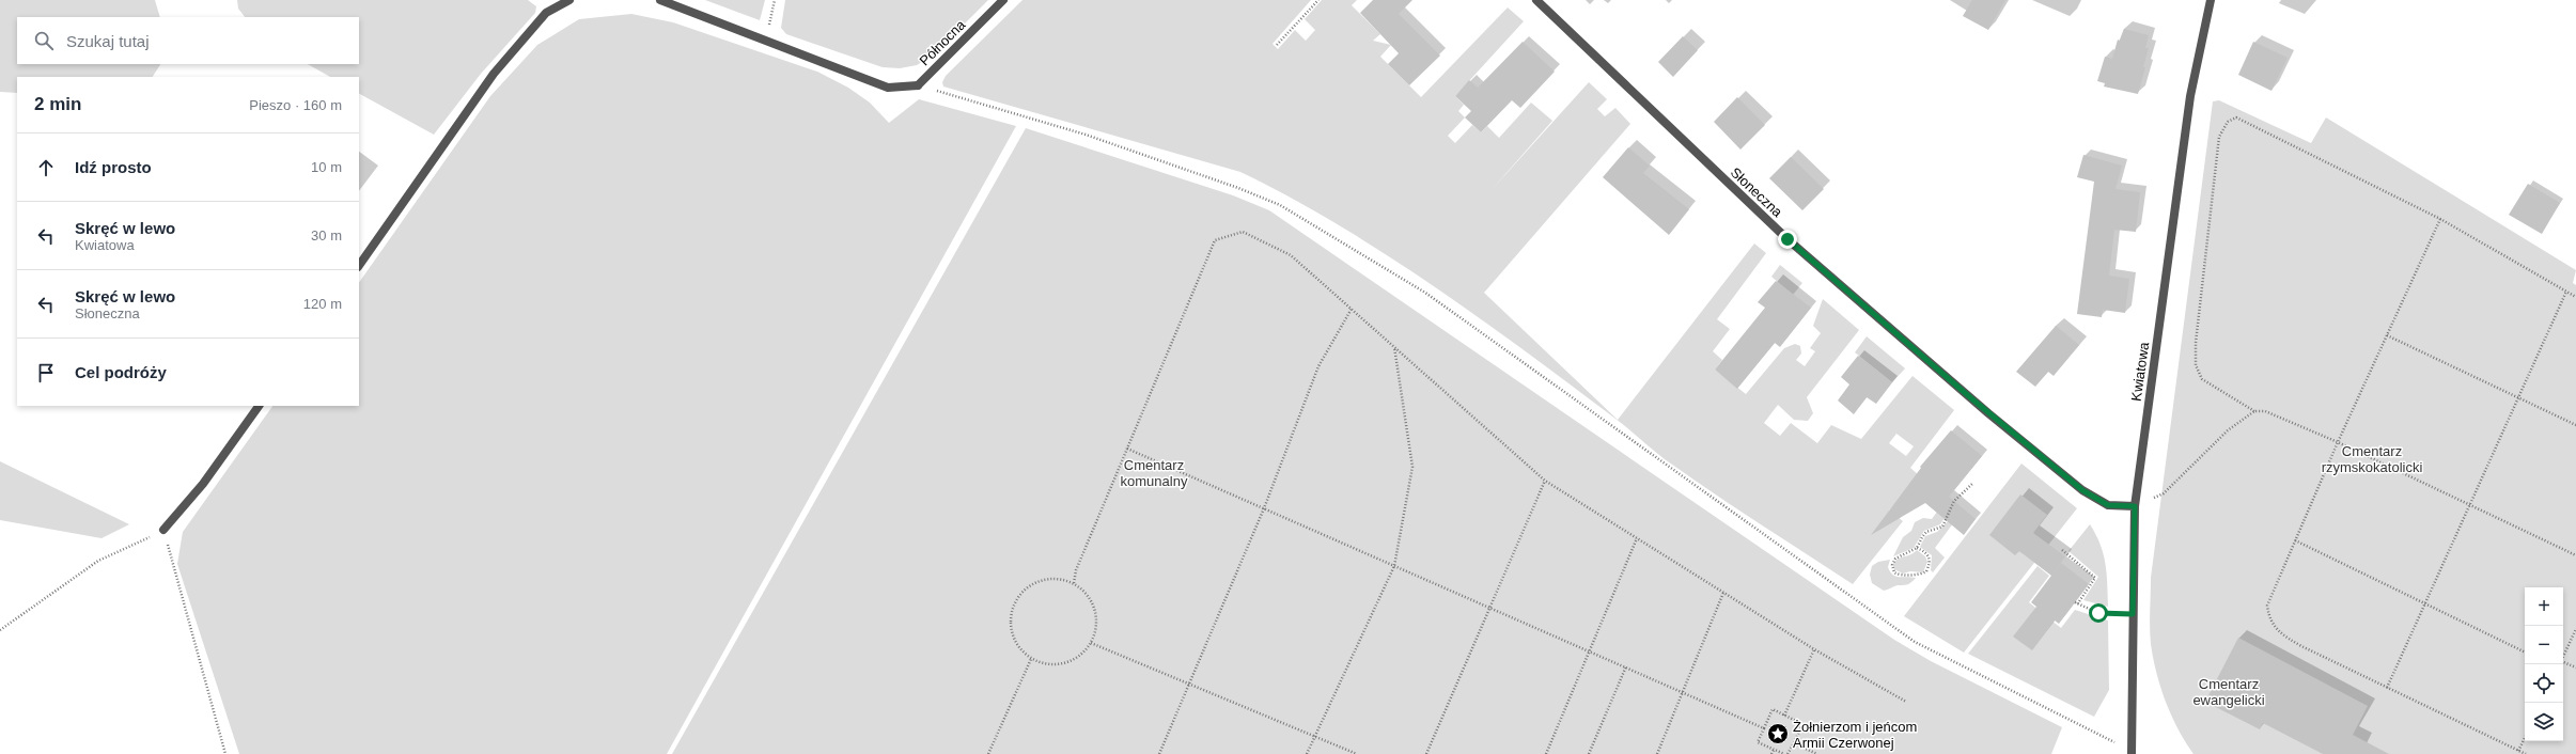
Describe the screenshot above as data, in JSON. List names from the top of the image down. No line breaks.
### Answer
{"streets":{"street":["Północna","Słoneczna","Kwiatowa"]},"crossings":[["Słoneczna","Kwiatowa"]],"parks":["Cmentarz rzymskokatolicki","Cmentarz komunalny","Cmentarz ewangelicki"],"places":{"place":["Żołnierzom i jeńcom Armii Czerwonej"]},"page":{"search":"Szukaj tutaj","heading":["2 min","Pieszo · 160 m"],"list":[["Idź prosto","10 m"],["Skręć w lewo","Kwiatowa","30 m"],["Skręć w lewo","Słoneczna","120 m"],"Cel podróży"],"map_buttons":["+","−"]}}
